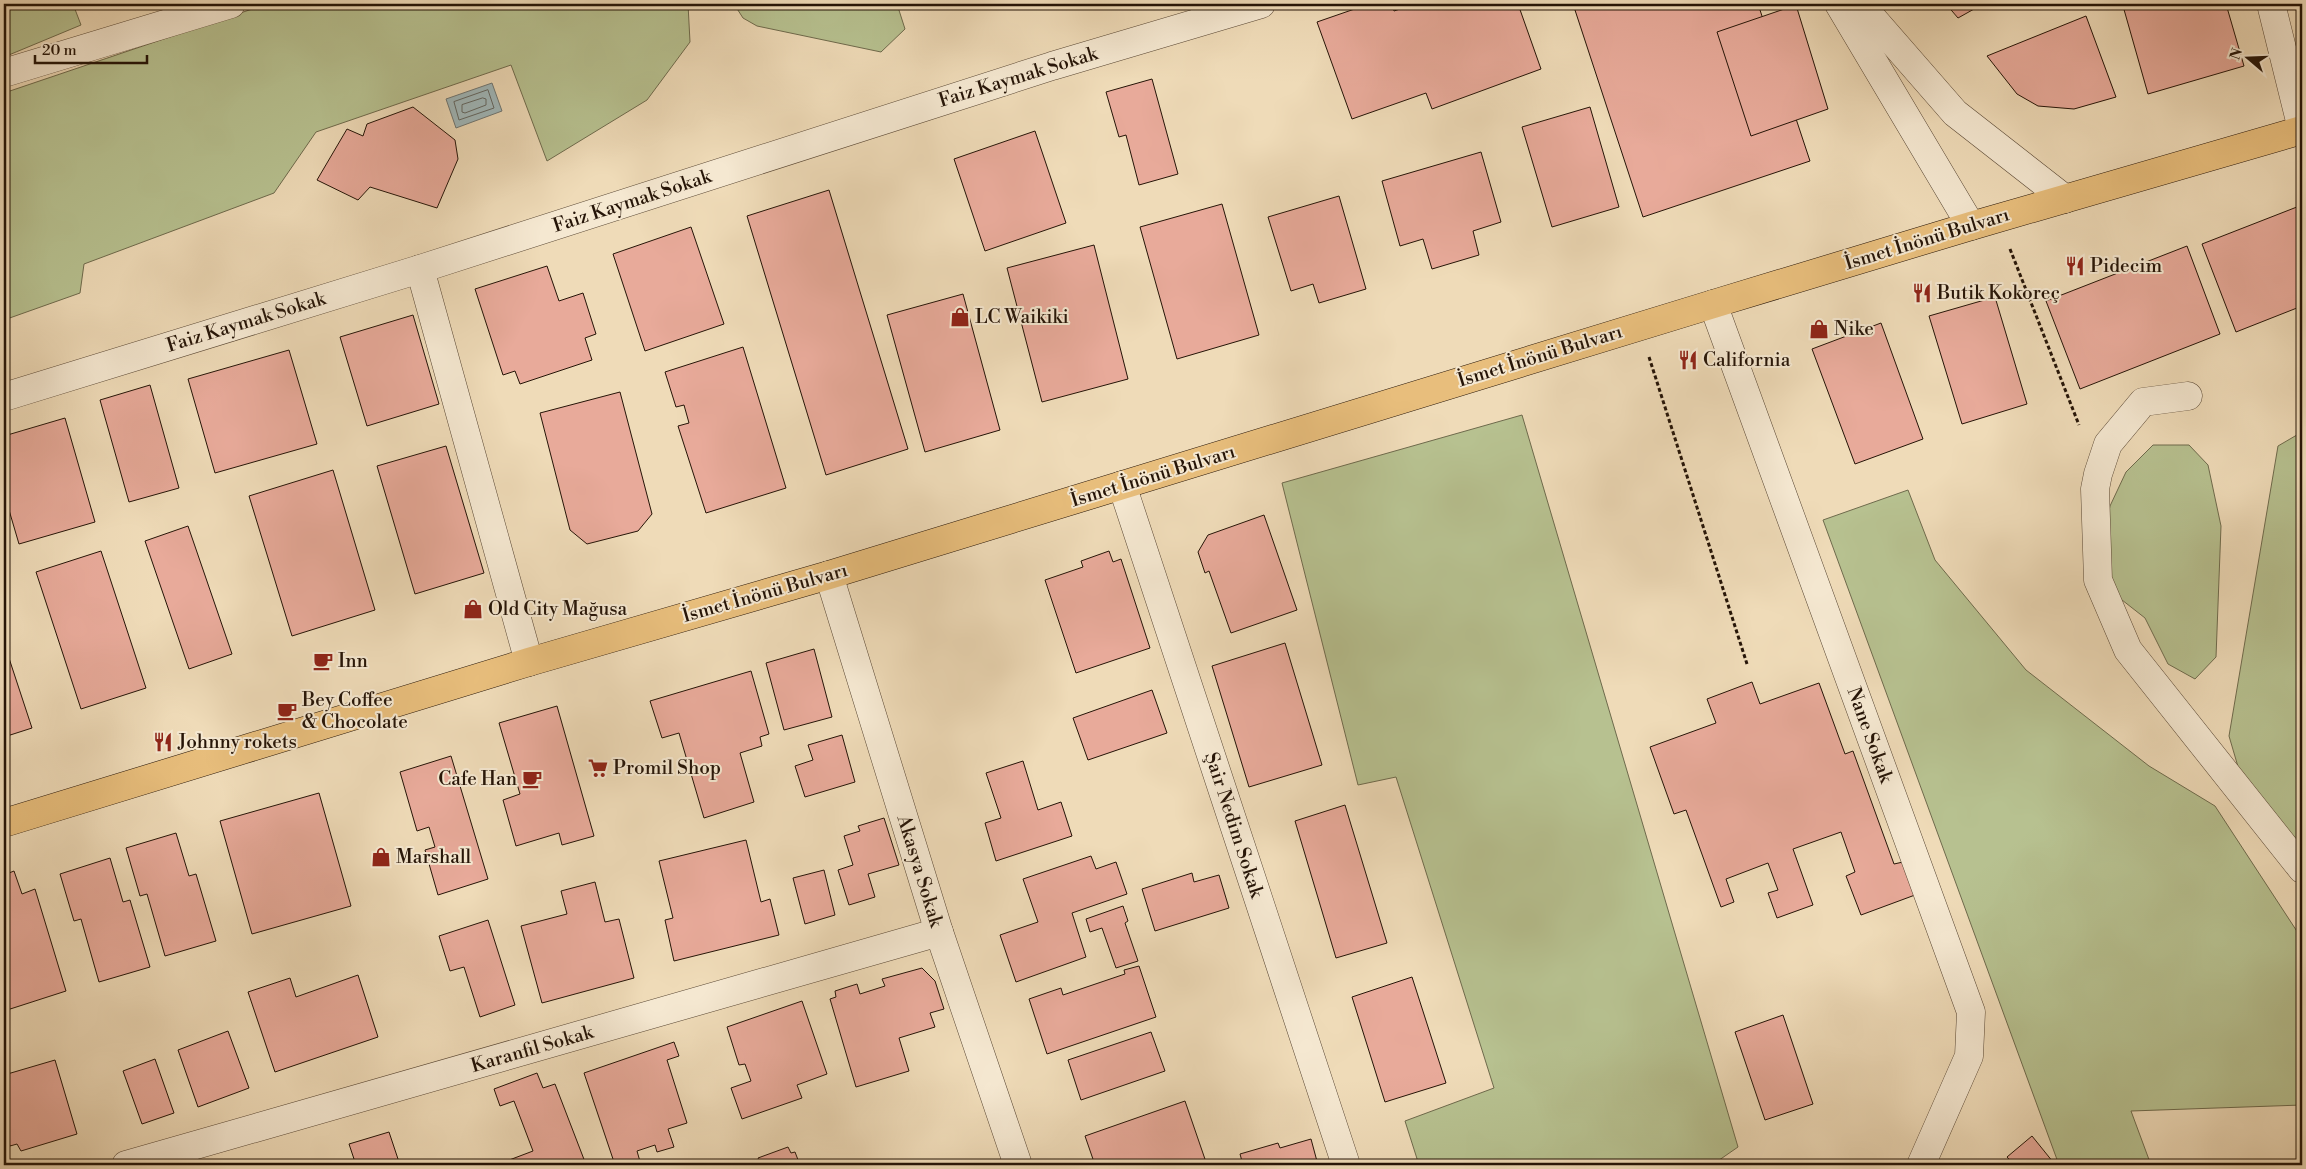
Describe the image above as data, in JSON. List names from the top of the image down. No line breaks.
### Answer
{"streets":{"main road":["İsmet İnönü Bulvarı"],"street":["Faiz Kaymak Sokak","Nane Sokak","Şair Nedim Sokak","Akasya Sokak","Karanfil Sokak"]},"crossings":[["İsmet İnönü Bulvarı","Nane Sokak"],["İsmet İnönü Bulvarı","Şair Nedim Sokak"],["İsmet İnönü Bulvarı","Akasya Sokak"],["Akasya Sokak","Karanfil Sokak"]],"places":{"restaurant":["Pidecim","Butik Kokoreç","California","Johnny rokets"],"shop":["LC Waikiki","Nike","Old City Mağusa","Marshall"],"cafe":["Inn","Bey Coffee & Chocolate","Cafe Han"],"supermarket":["Promil Shop"]},"scale_bar":"20 m","north":"left"}
